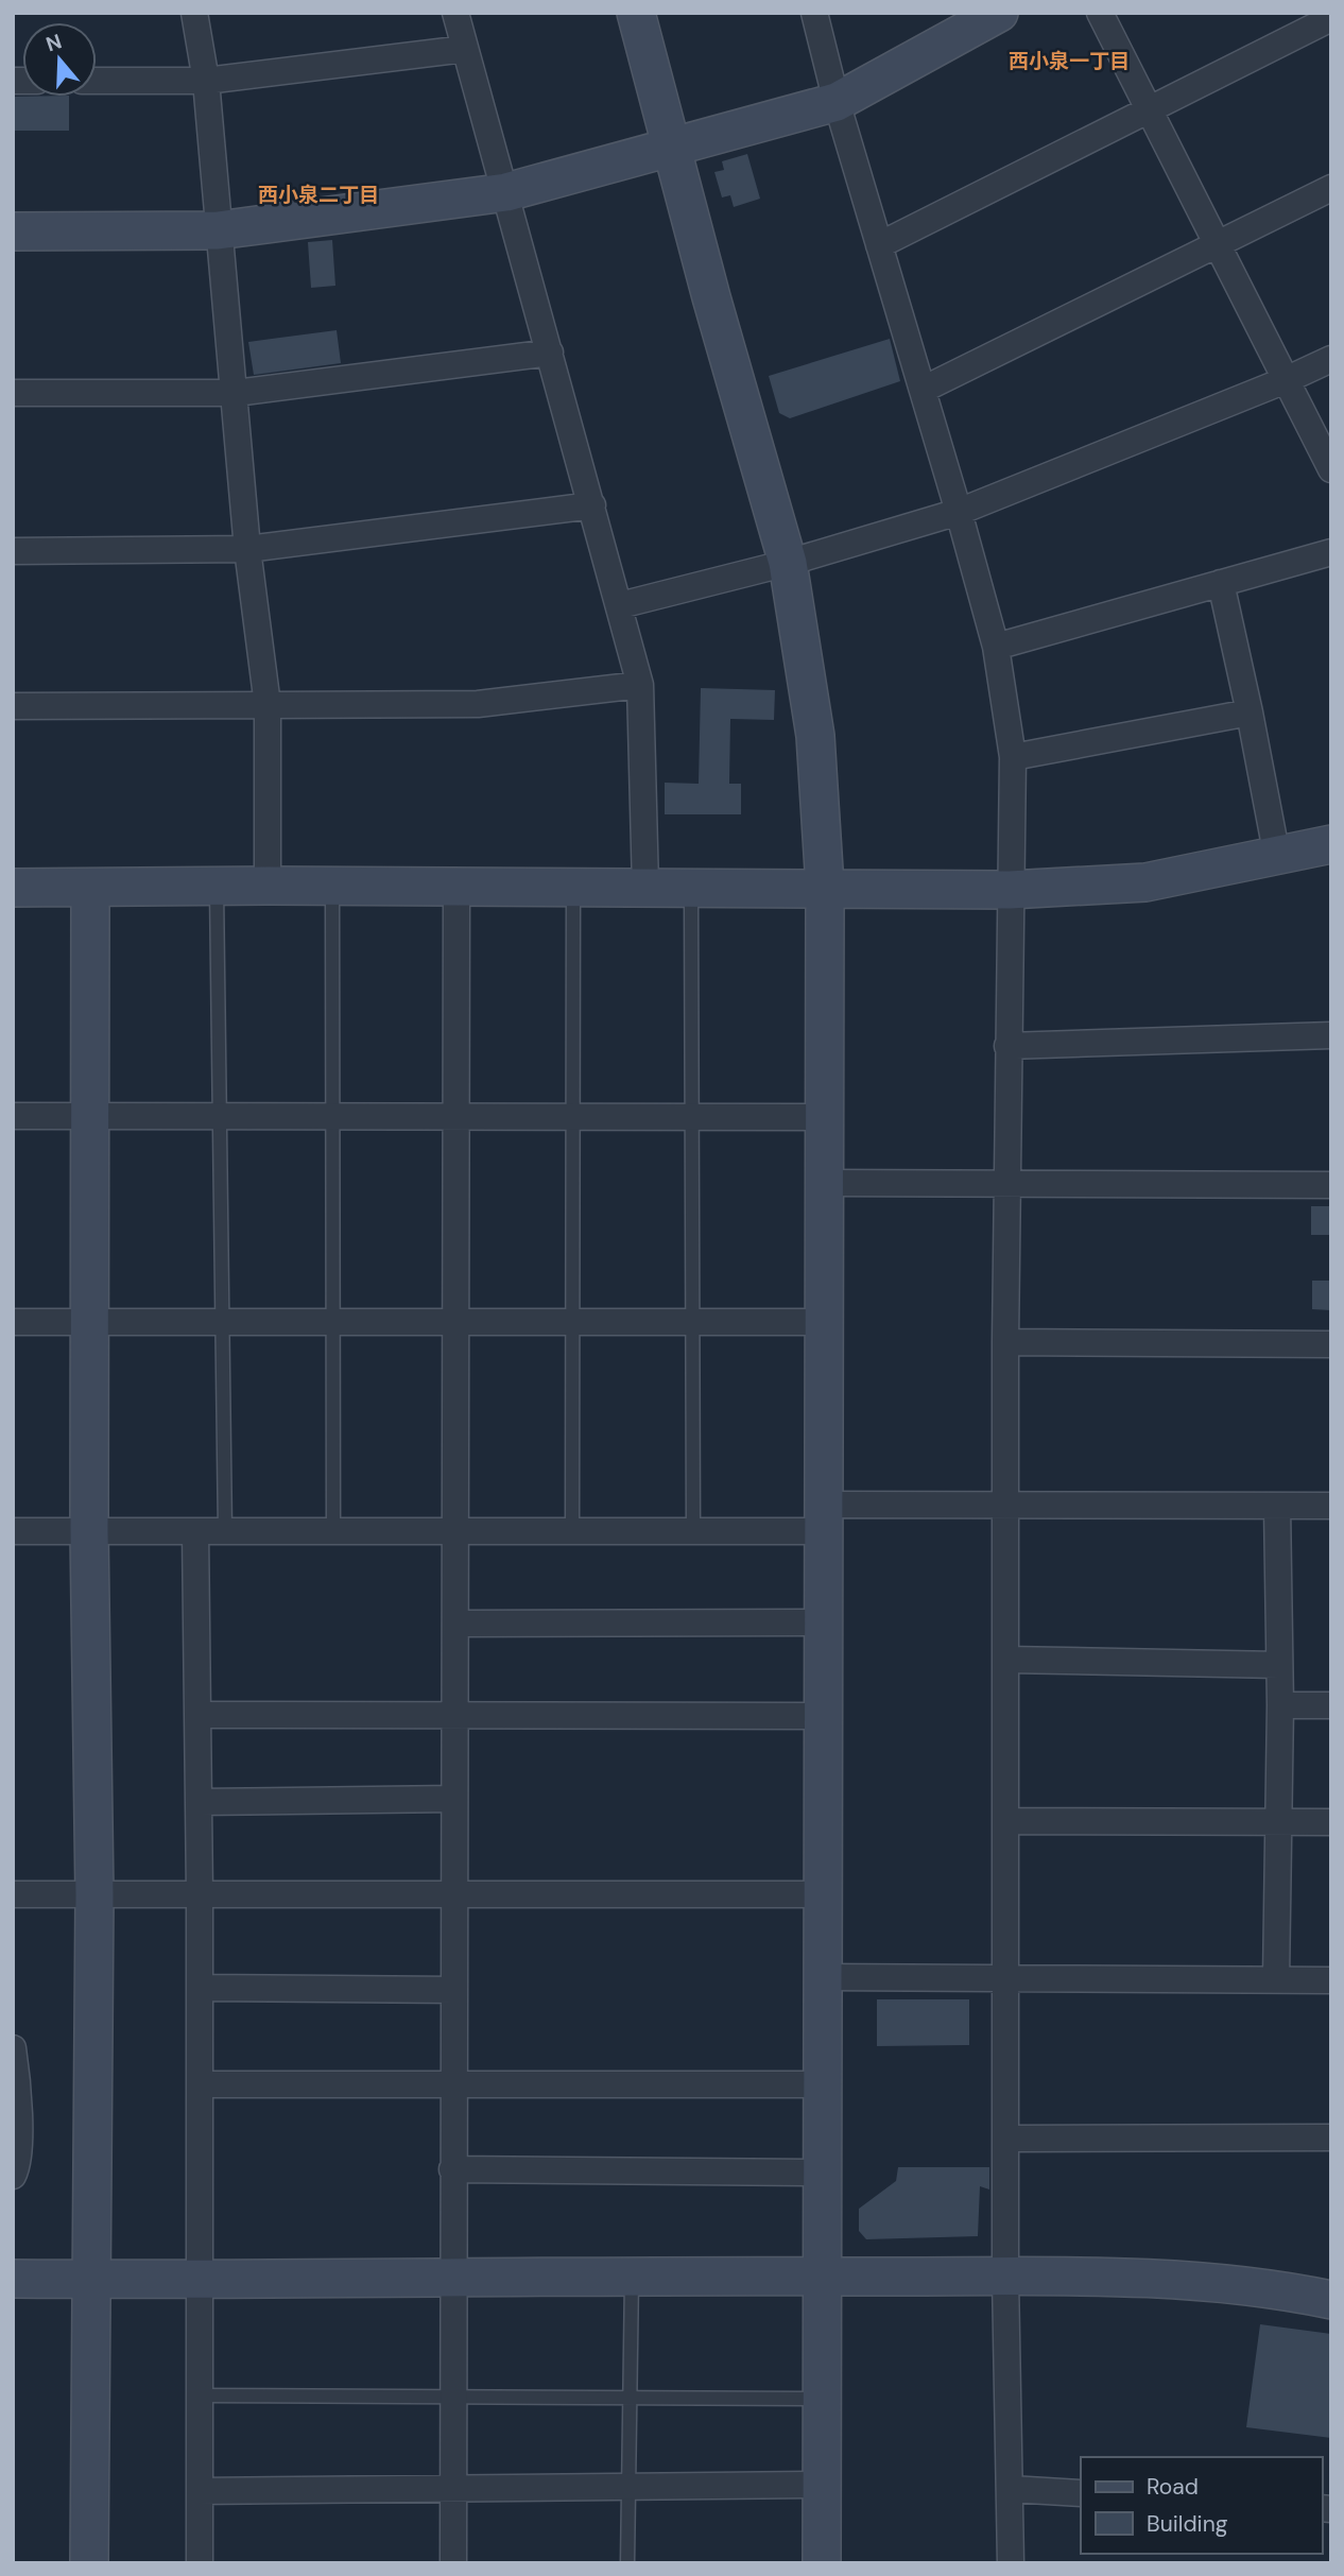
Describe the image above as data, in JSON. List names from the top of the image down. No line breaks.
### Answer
{"districts":["西小泉一丁目","西小泉二丁目"],"legend":["Road","Building"],"north":"top"}
